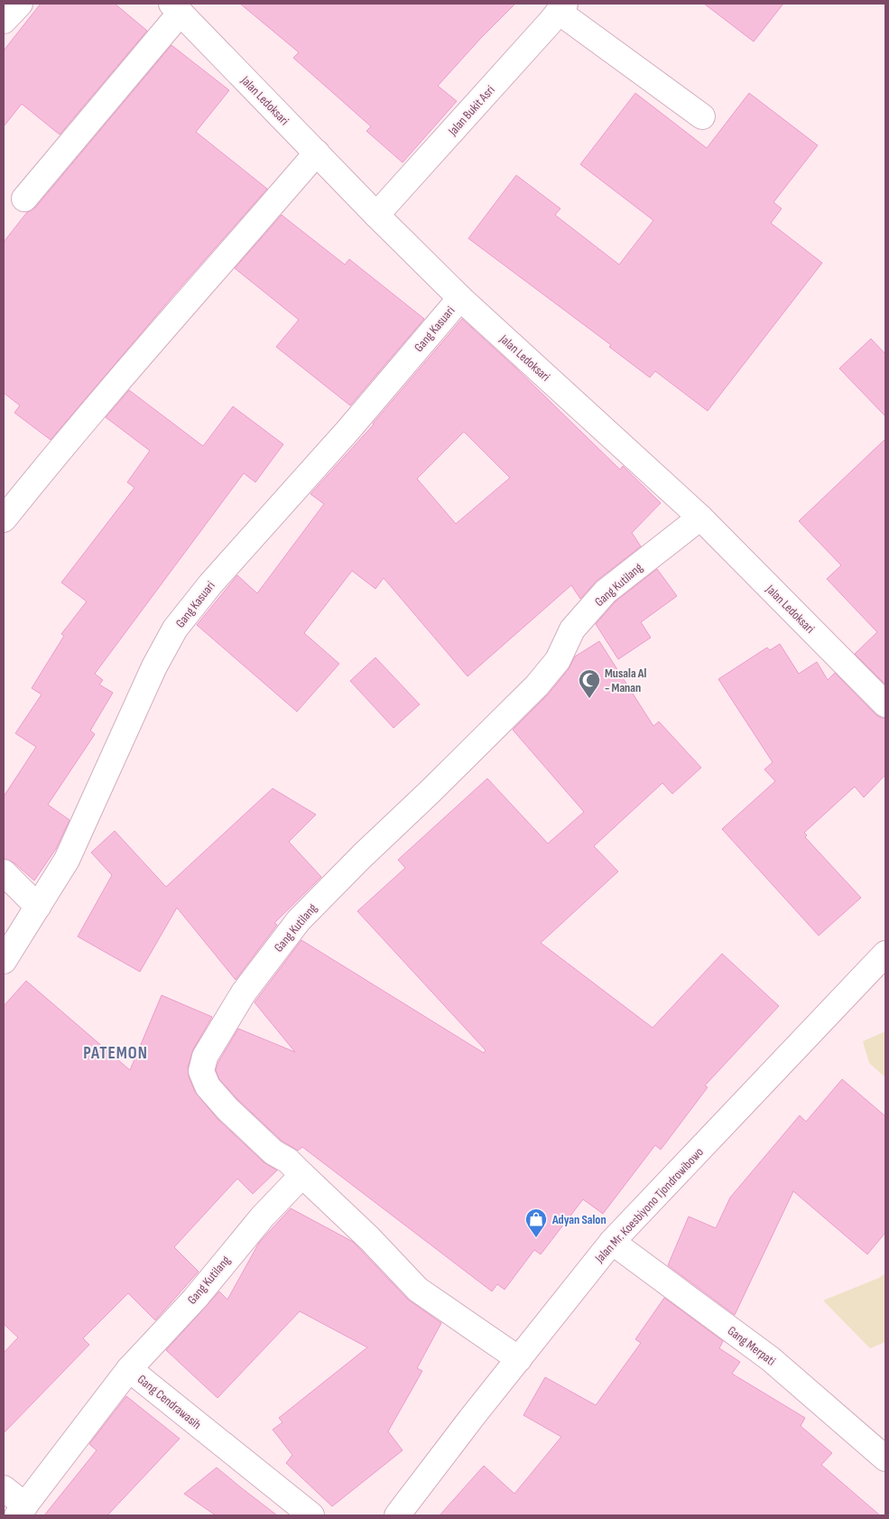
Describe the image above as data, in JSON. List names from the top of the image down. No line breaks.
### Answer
{"streets":{"street":["Jalan Ledoksari","Jalan Bukit Asri","Gang Kasuari","Gang Kutilang","Jalan Mr. Koesbiyono Tjondrowibowo","Gang Merpati","Gang Cendrawasih"]},"crossings":[["Jalan Ledoksari","Jalan Bukit Asri"],["Jalan Ledoksari","Gang Kasuari"],["Jalan Ledoksari","Gang Kutilang"],["Gang Kutilang","Gang Cendrawasih"],["Jalan Mr. Koesbiyono Tjondrowibowo","Gang Merpati"]],"districts":["PATEMON"],"places":{"mosque":["Musala Al - Manan"],"shop":["Adyan Salon"]}}
